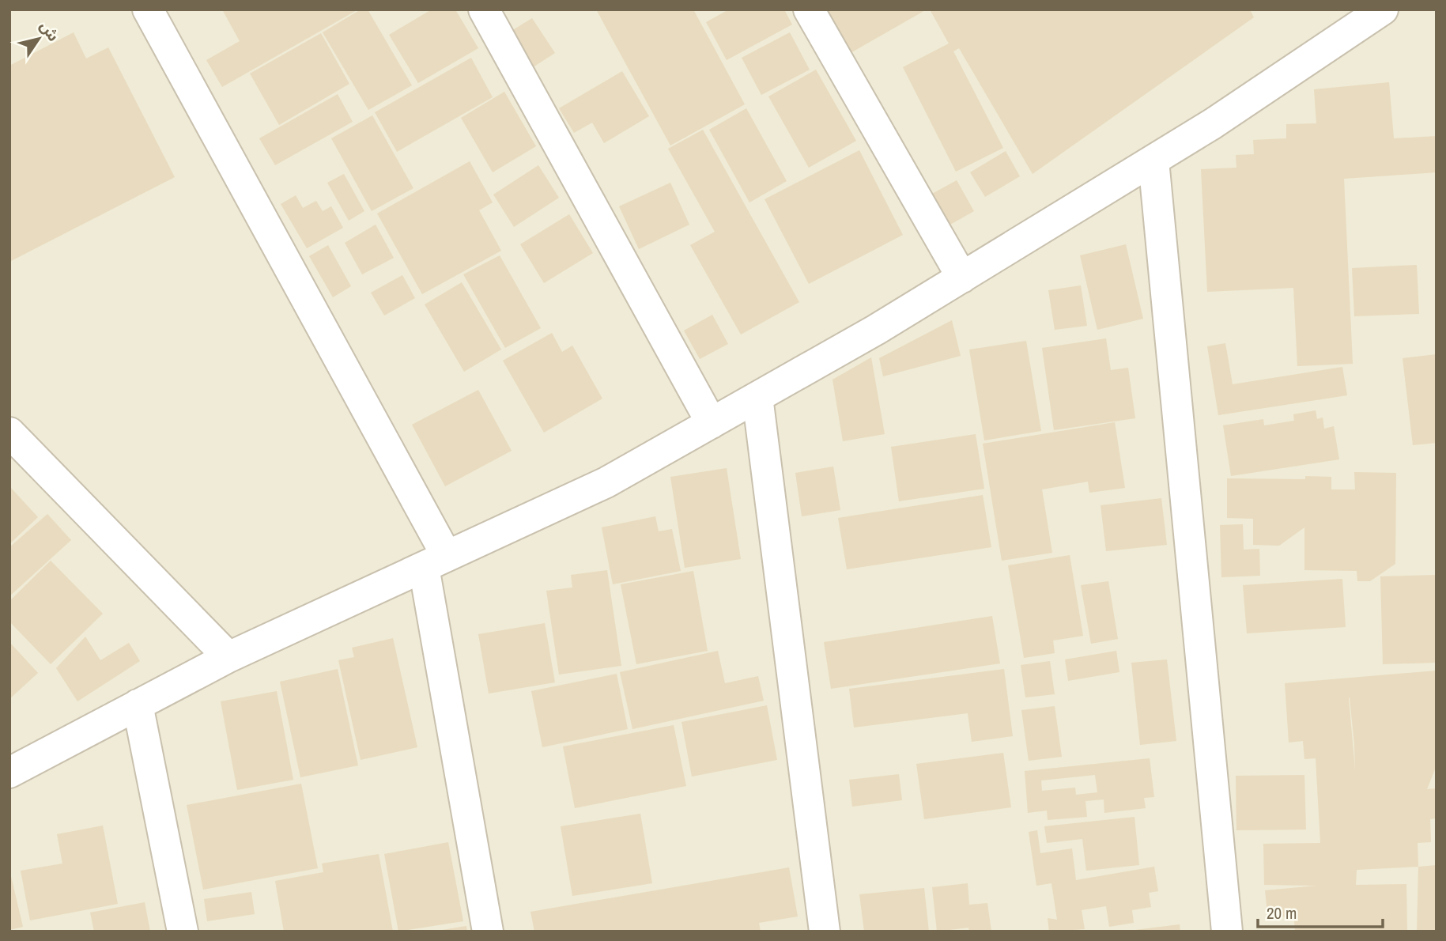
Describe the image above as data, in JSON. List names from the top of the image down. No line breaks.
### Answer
{"scale_bar":"20 m","north":"top right"}
